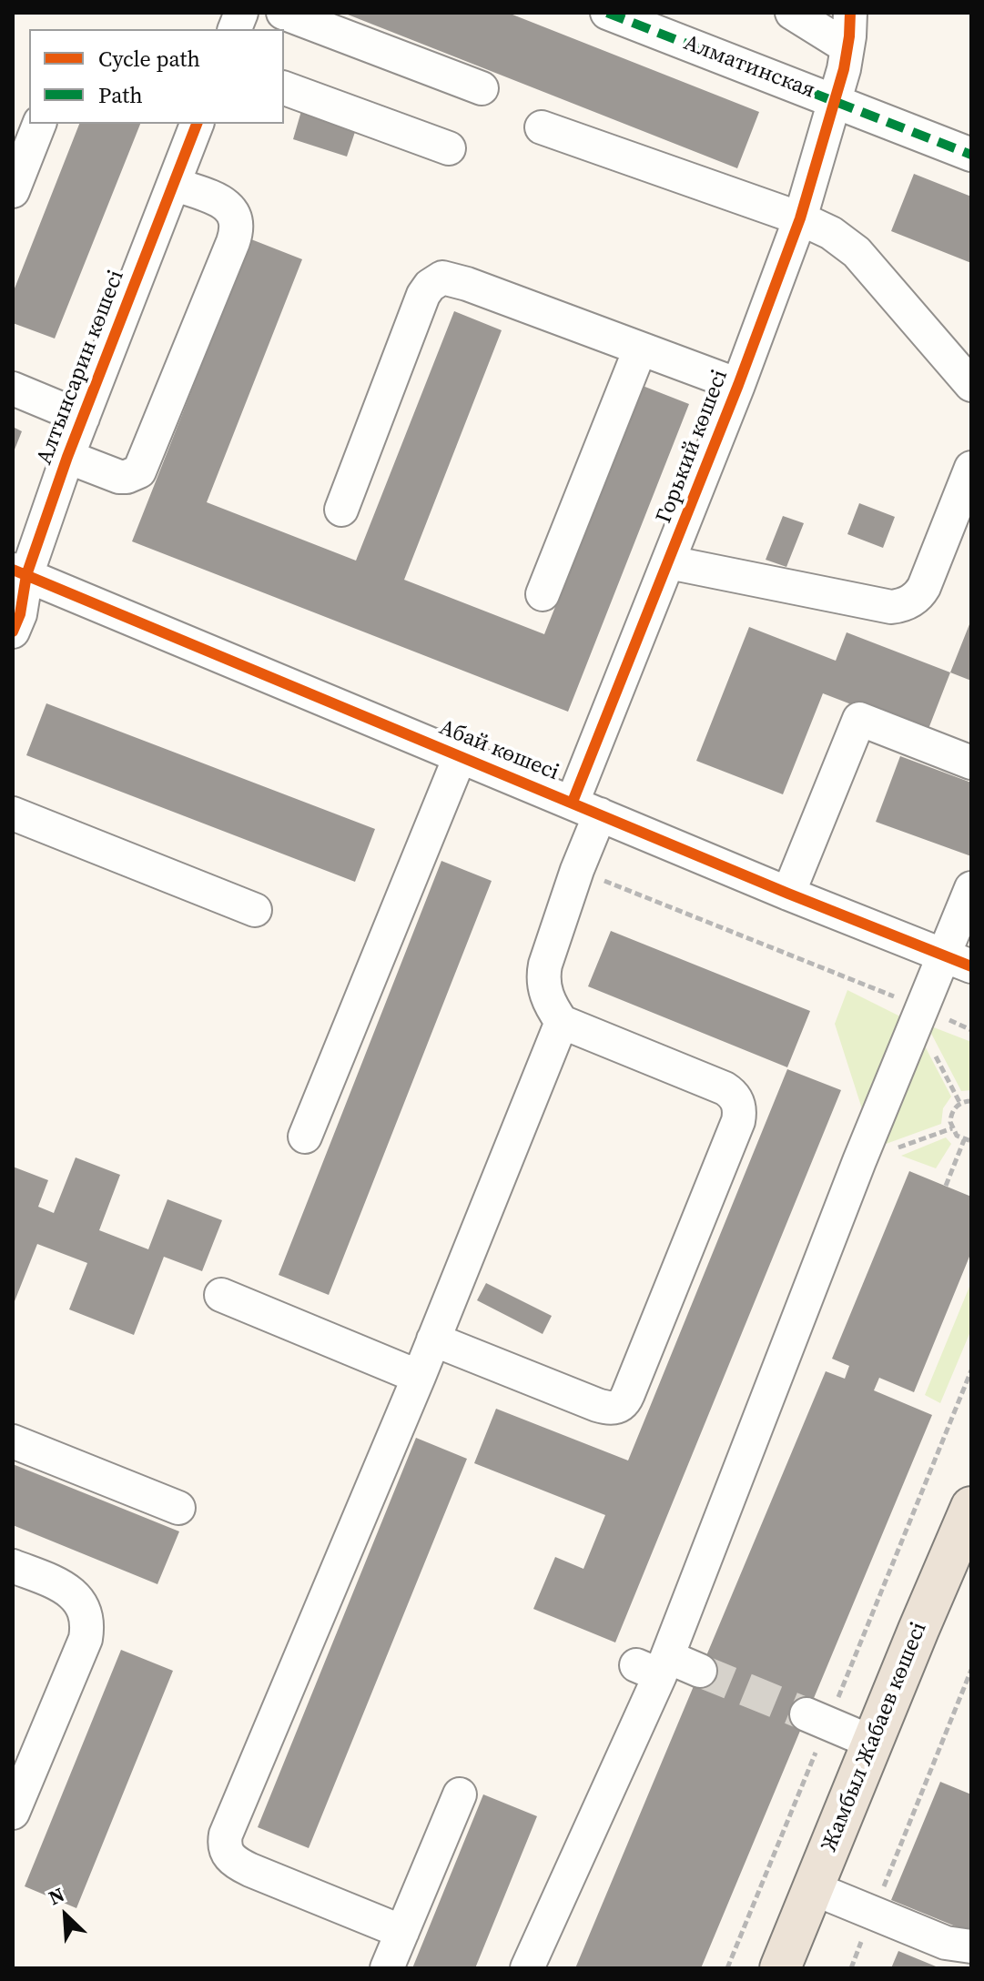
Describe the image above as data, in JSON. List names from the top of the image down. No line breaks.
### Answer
{"streets":{"main road":["Жамбыл Жабаев көшесі"],"street":["Алматинская","Алтынсарин көшесі","Горький көшесі","Абай көшесі"]},"crossings":[["Алматинская","Горький көшесі"],["Алтынсарин көшесі","Абай көшесі"],["Горький көшесі","Абай көшесі"]],"legend":["Cycle path","Path"],"north":"top left"}
